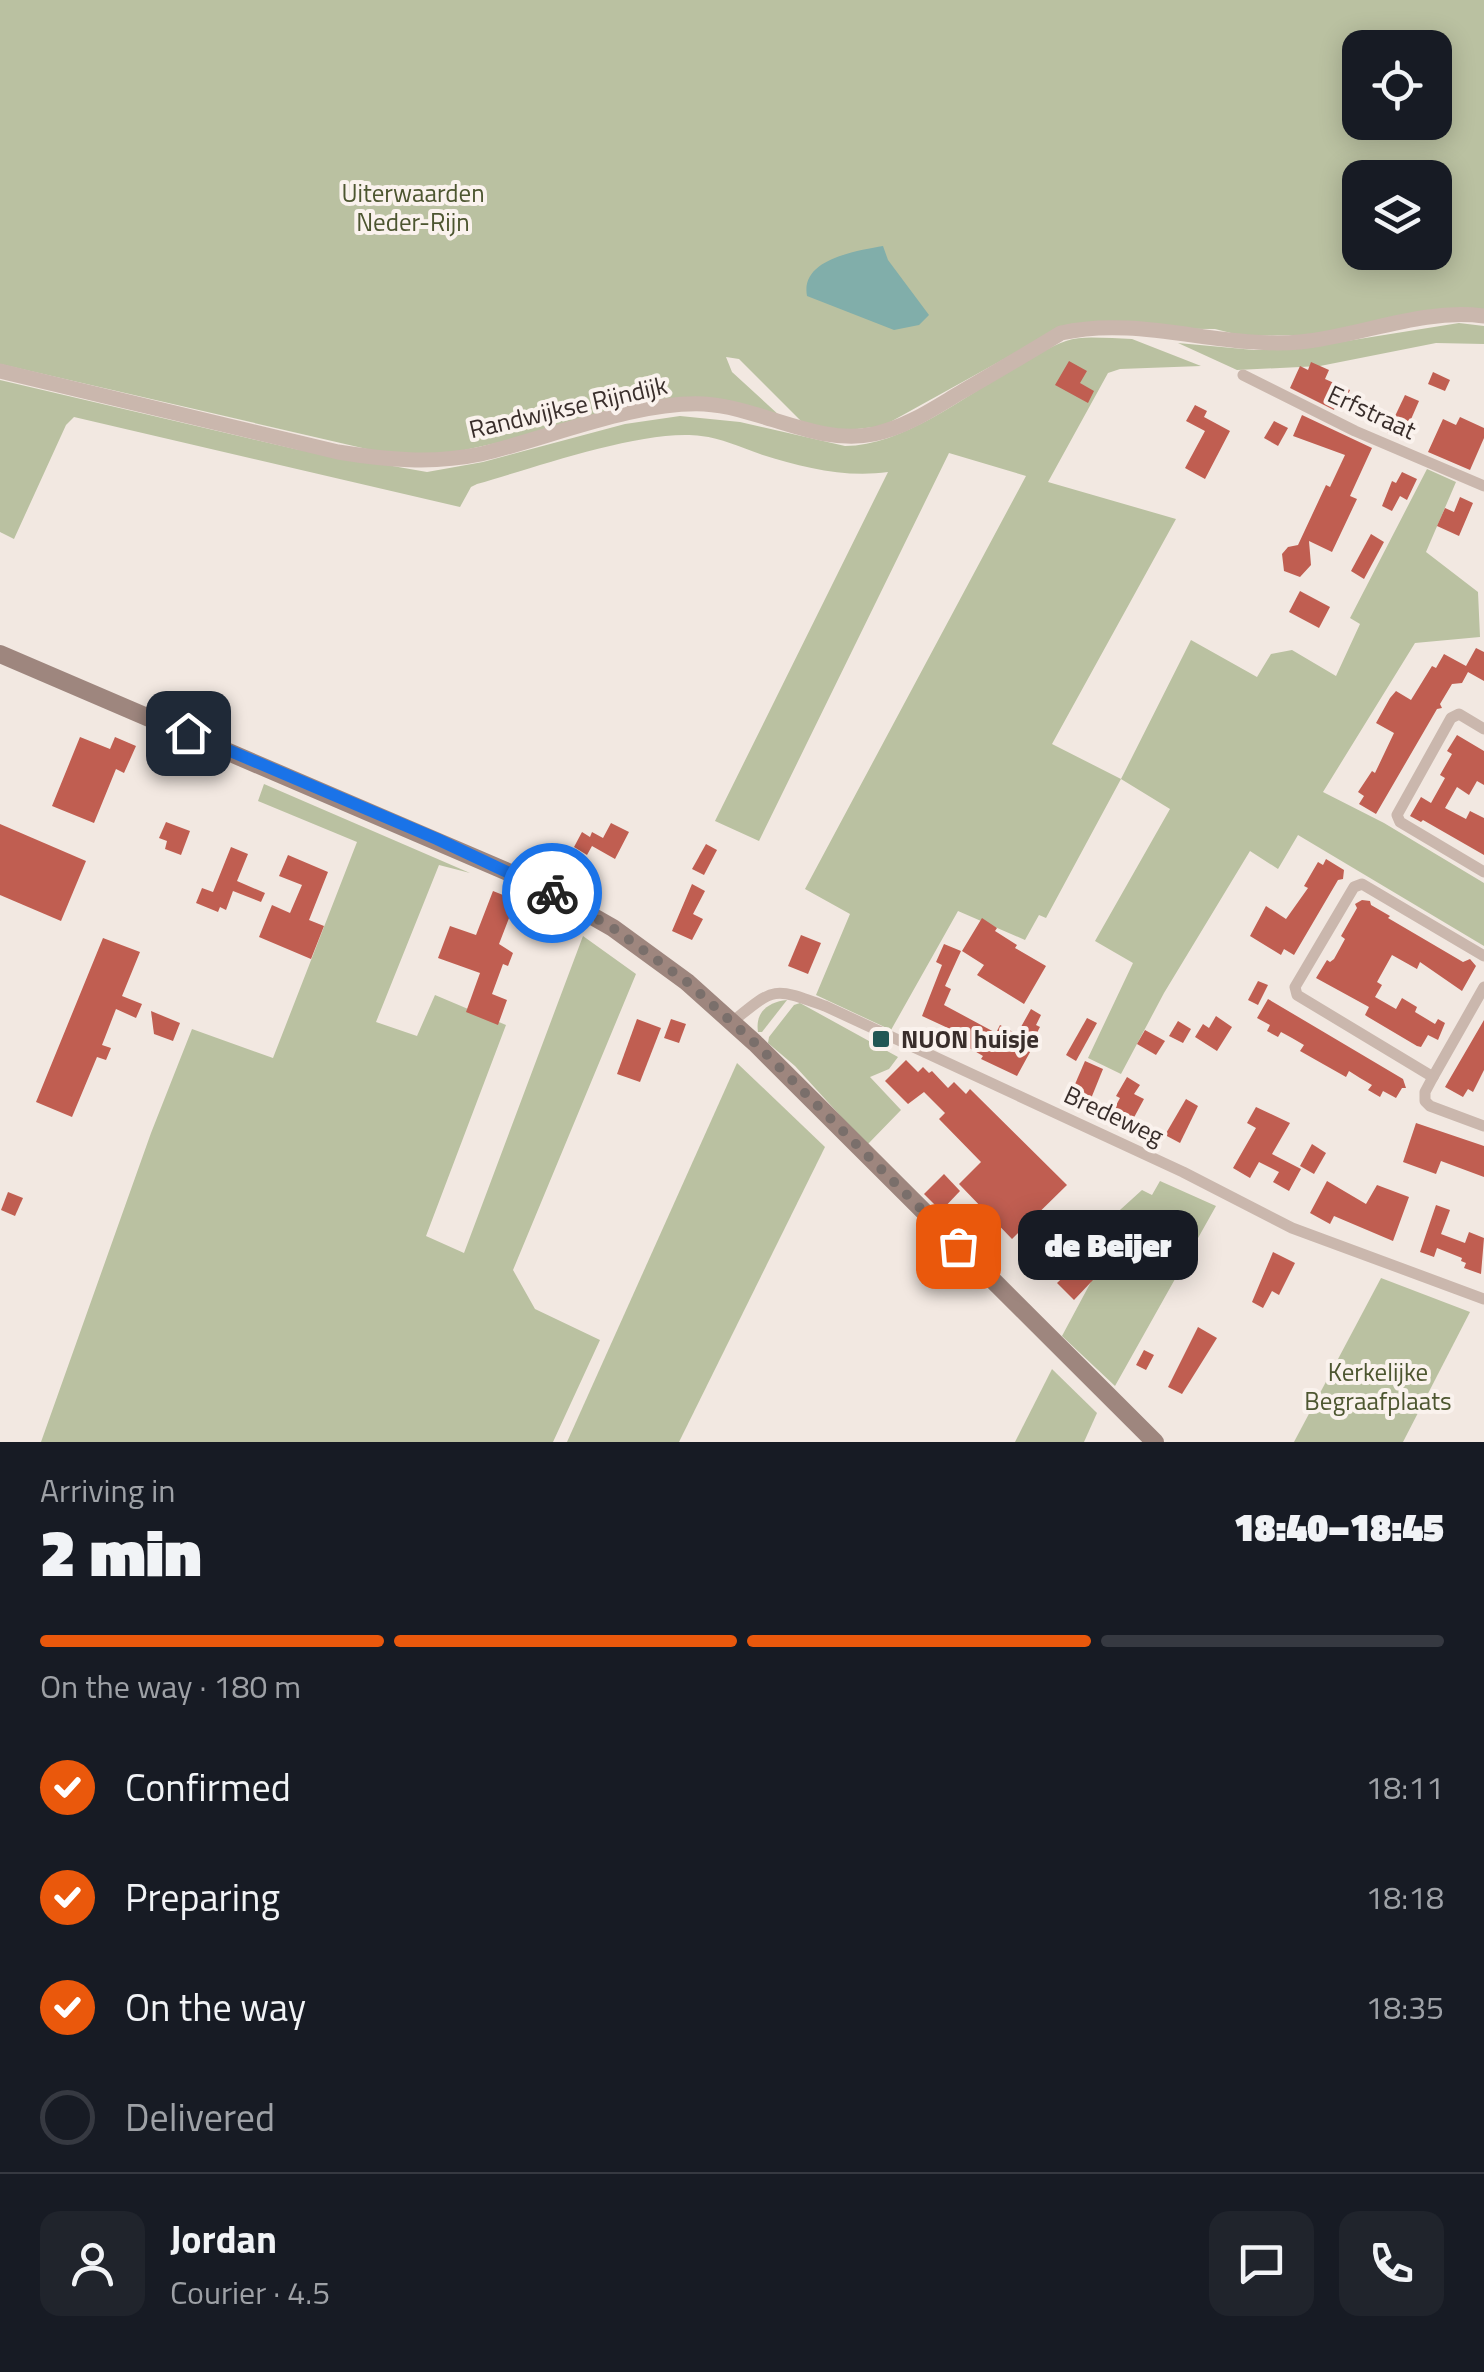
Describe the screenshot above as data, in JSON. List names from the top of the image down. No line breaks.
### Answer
{"streets":{"street":["Randwijkse Rijndijk","Erfstraat","Bredeweg"]},"parks":["Uiterwaarden Neder-Rijn","Kerkelijke Begraafplaats"],"places":{"transit":["NUON huisje"],"other":["de Beijer"]},"page":{"bubble":"de Beijer","heading":["2 min","Arriving in","18:40–18:45"],"panel":["Jordan","Courier · 4.5"],"bar":"On the way · 180 m","list":[["Confirmed","18:11"],["Preparing","18:18"],["On the way","18:35"],"Delivered"]}}
